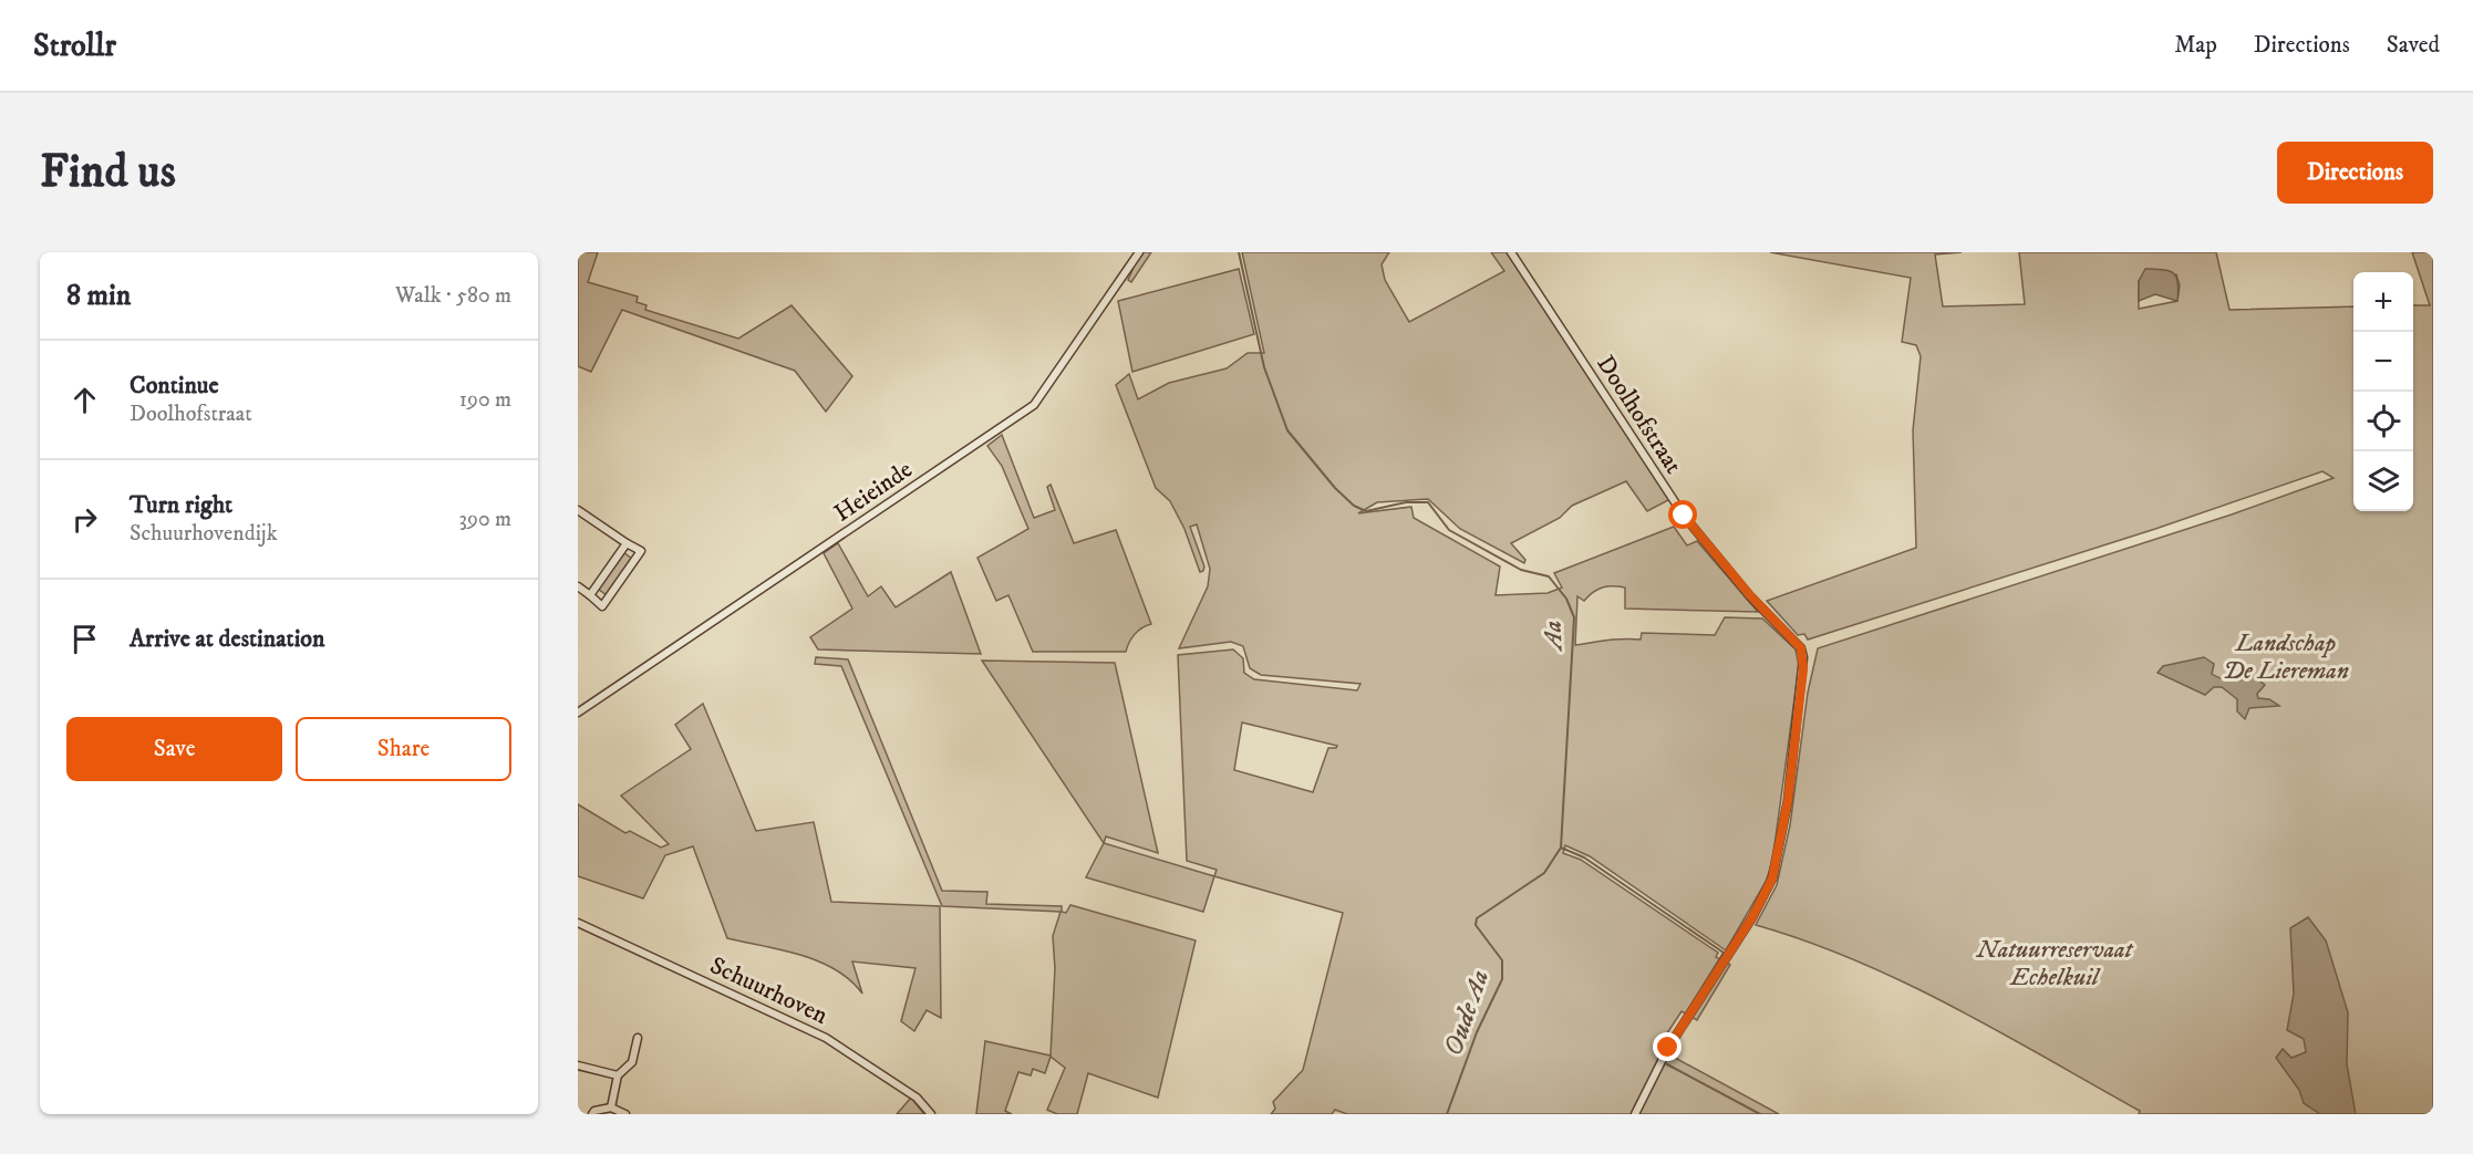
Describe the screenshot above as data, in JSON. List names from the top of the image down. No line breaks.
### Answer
{"streets":{"street":["Doolhofstraat","Heieinde","Schuurhoven"]},"water":["Aa","Oude Aa"],"parks":["Landschap De Liereman","Natuurreservaat Echelkuil"],"page":{"header":"Strollr","nav":["Map","Directions","Saved"],"buttons":["Directions",["Save","Share"]],"title":"Find us","heading":["8 min","Walk · 580 m"],"map_buttons":["+","−"],"list":[["Continue","Doolhofstraat","190 m"],["Turn right","Schuurhovendijk","390 m"],"Arrive at destination"]}}
